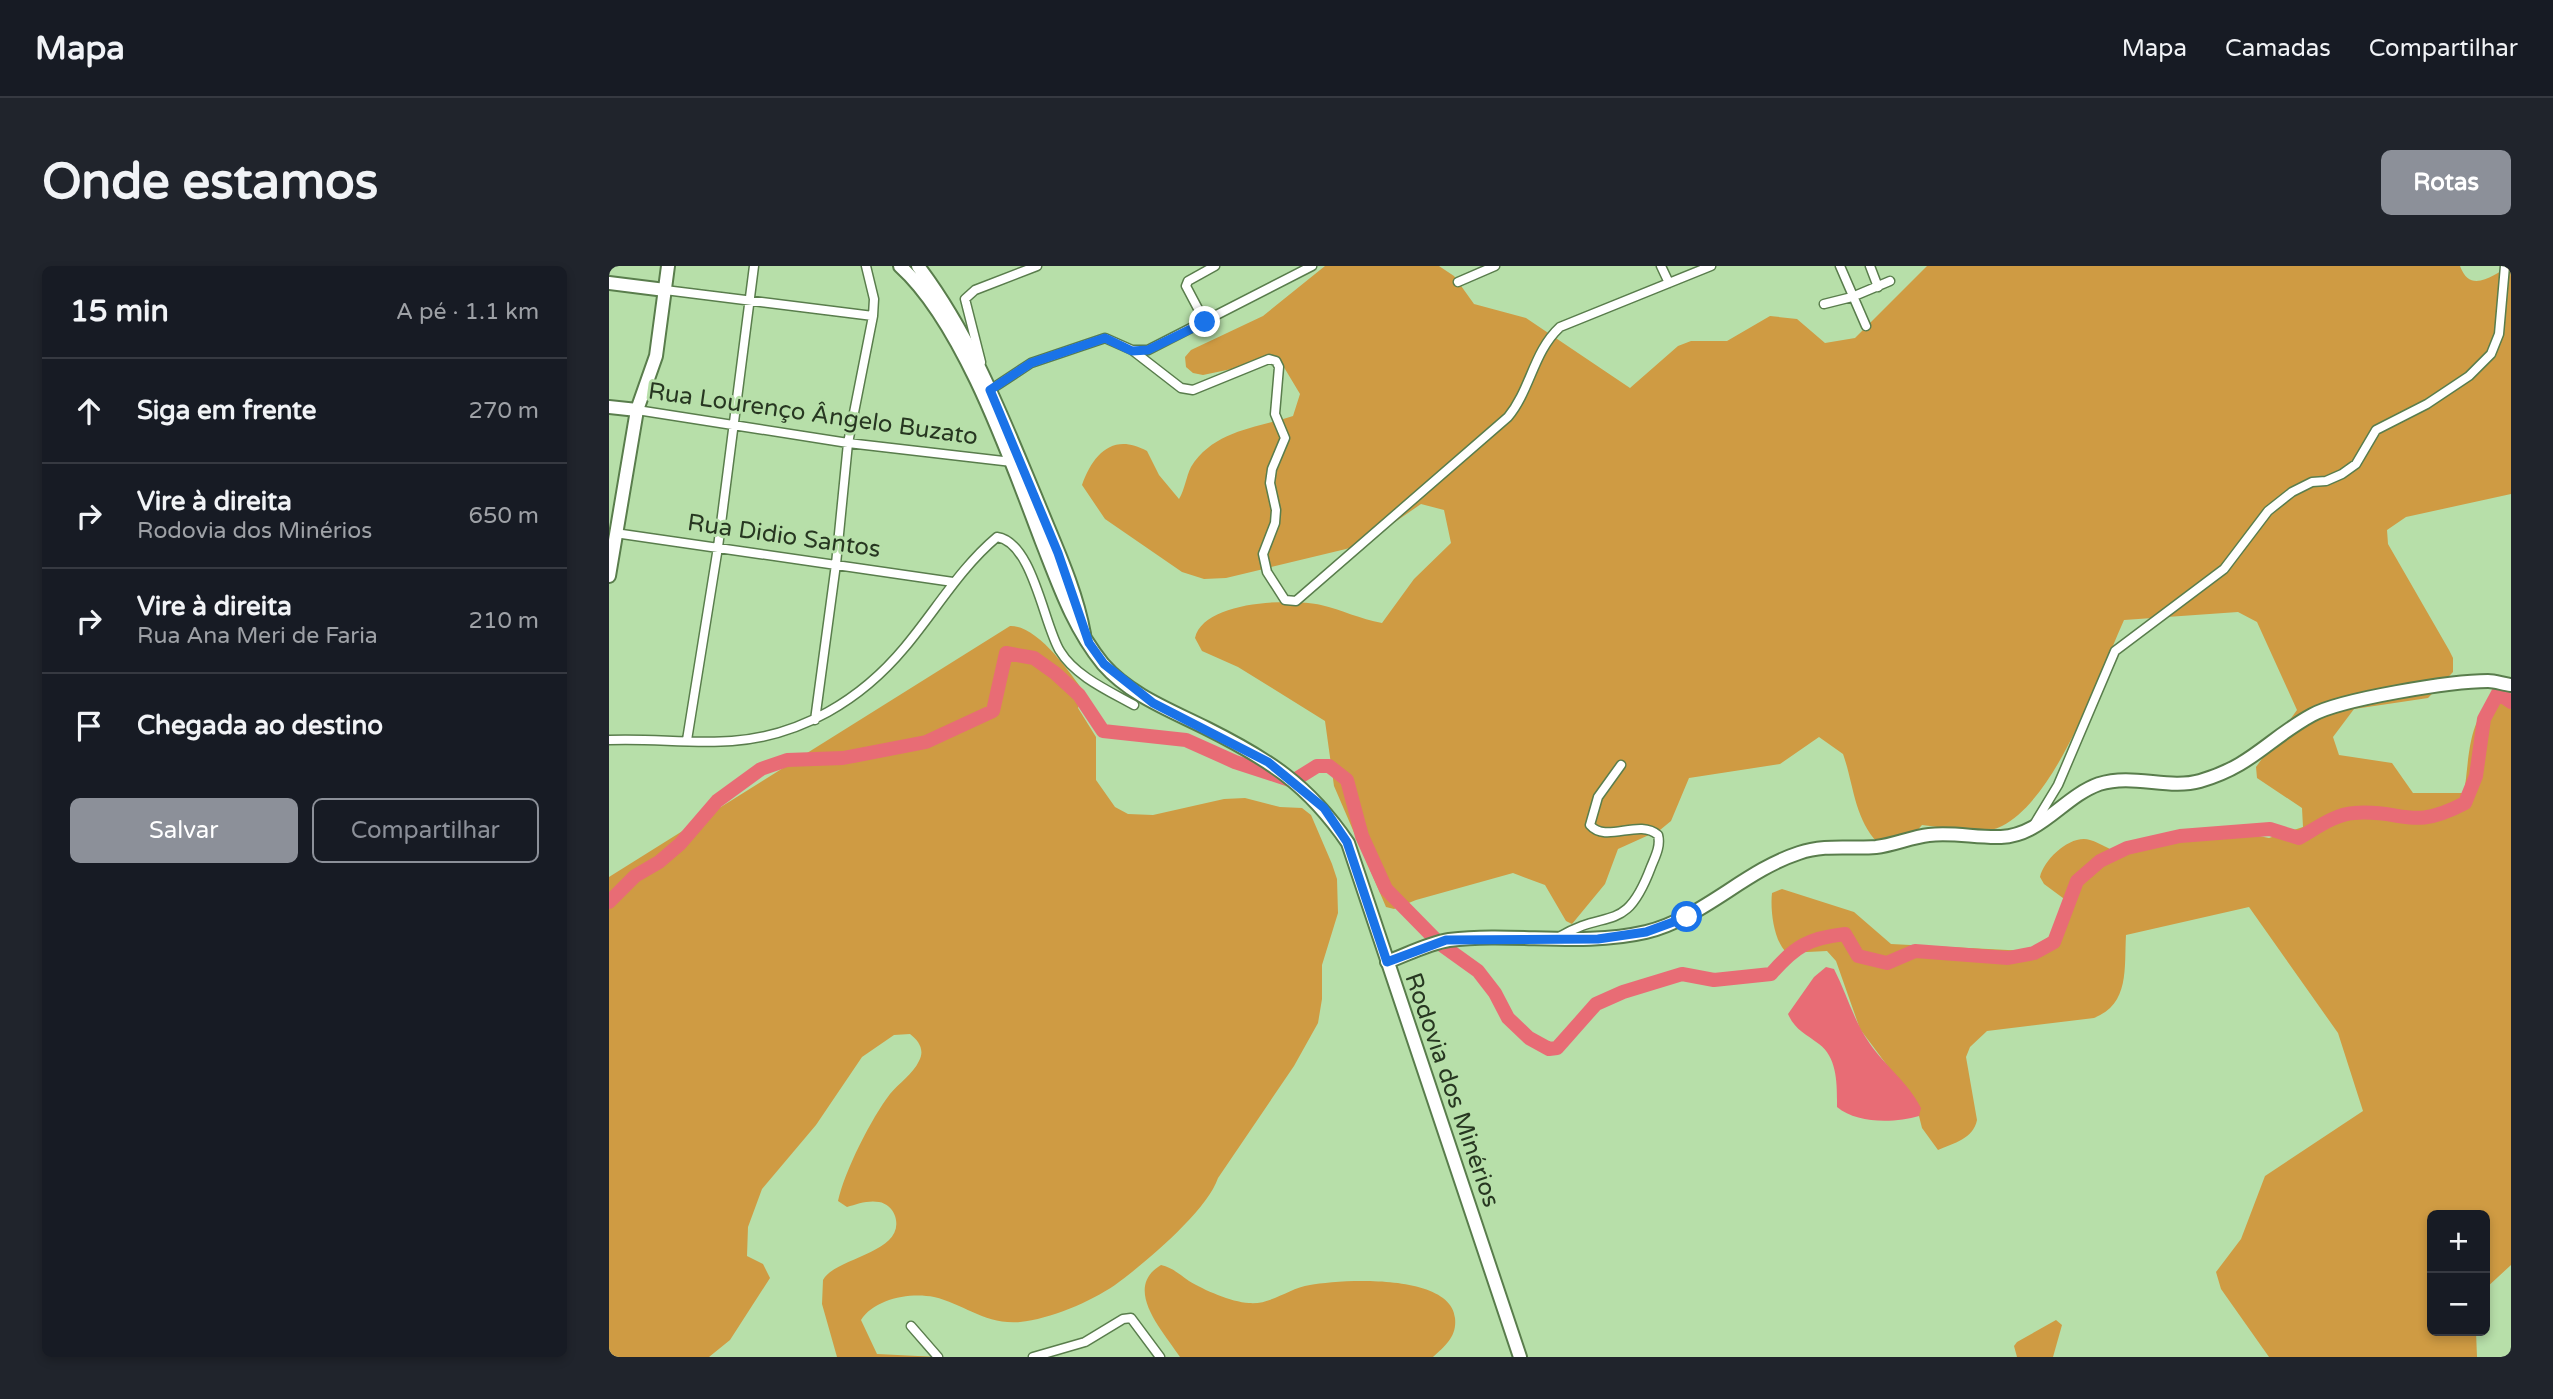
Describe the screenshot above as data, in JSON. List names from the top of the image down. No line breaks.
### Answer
{"streets":{"main road":["Rua Lourenço Ângelo Buzato","Rodovia dos Minérios"],"street":["Rua Didio Santos"]},"crossings":[["Rua Lourenço Ângelo Buzato","Rodovia dos Minérios"]],"page":{"header":"Mapa","nav":["Mapa","Camadas","Compartilhar"],"buttons":["Rotas",["Salvar","Compartilhar"]],"title":"Onde estamos","heading":["15 min","A pé · 1.1 km"],"list":[["Siga em frente","270 m"],["Vire à direita","Rodovia dos Minérios","650 m"],["Vire à direita","Rua Ana Meri de Faria","210 m"],"Chegada ao destino"],"map_buttons":["+","−"]}}
